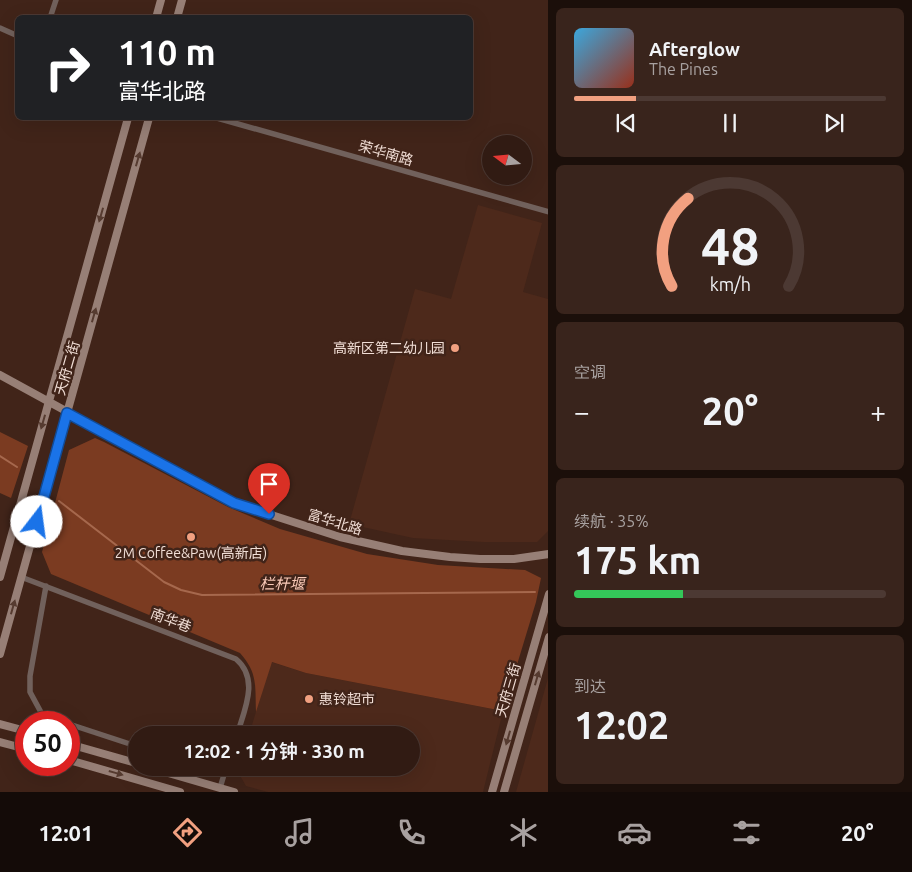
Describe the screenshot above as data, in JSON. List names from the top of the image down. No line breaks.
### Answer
{"streets":{"main road":["天府二街","富华北路","天府三街"],"street":["荣华南路","南华巷"]},"crossings":[["天府二街","富华北路"],["天府二街","南华巷"]],"water":["栏杆堰"],"places":["高新区第二幼儿园","2M Coffee&Paw(高新店)","惠铃超市"],"north":"left","page":{"turn":["110 m","富华北路"],"song":["Afterglow","The Pines"],"tile":["空调",["续航 · 35%","175 km"],["到达","12:02"]],"heat":["−","20°","+"],"limit":"50","trip":"12:02 · 1 分钟 · 330 m","tabs":["12:01","20°"],"gauge":["48","km/h"]}}
